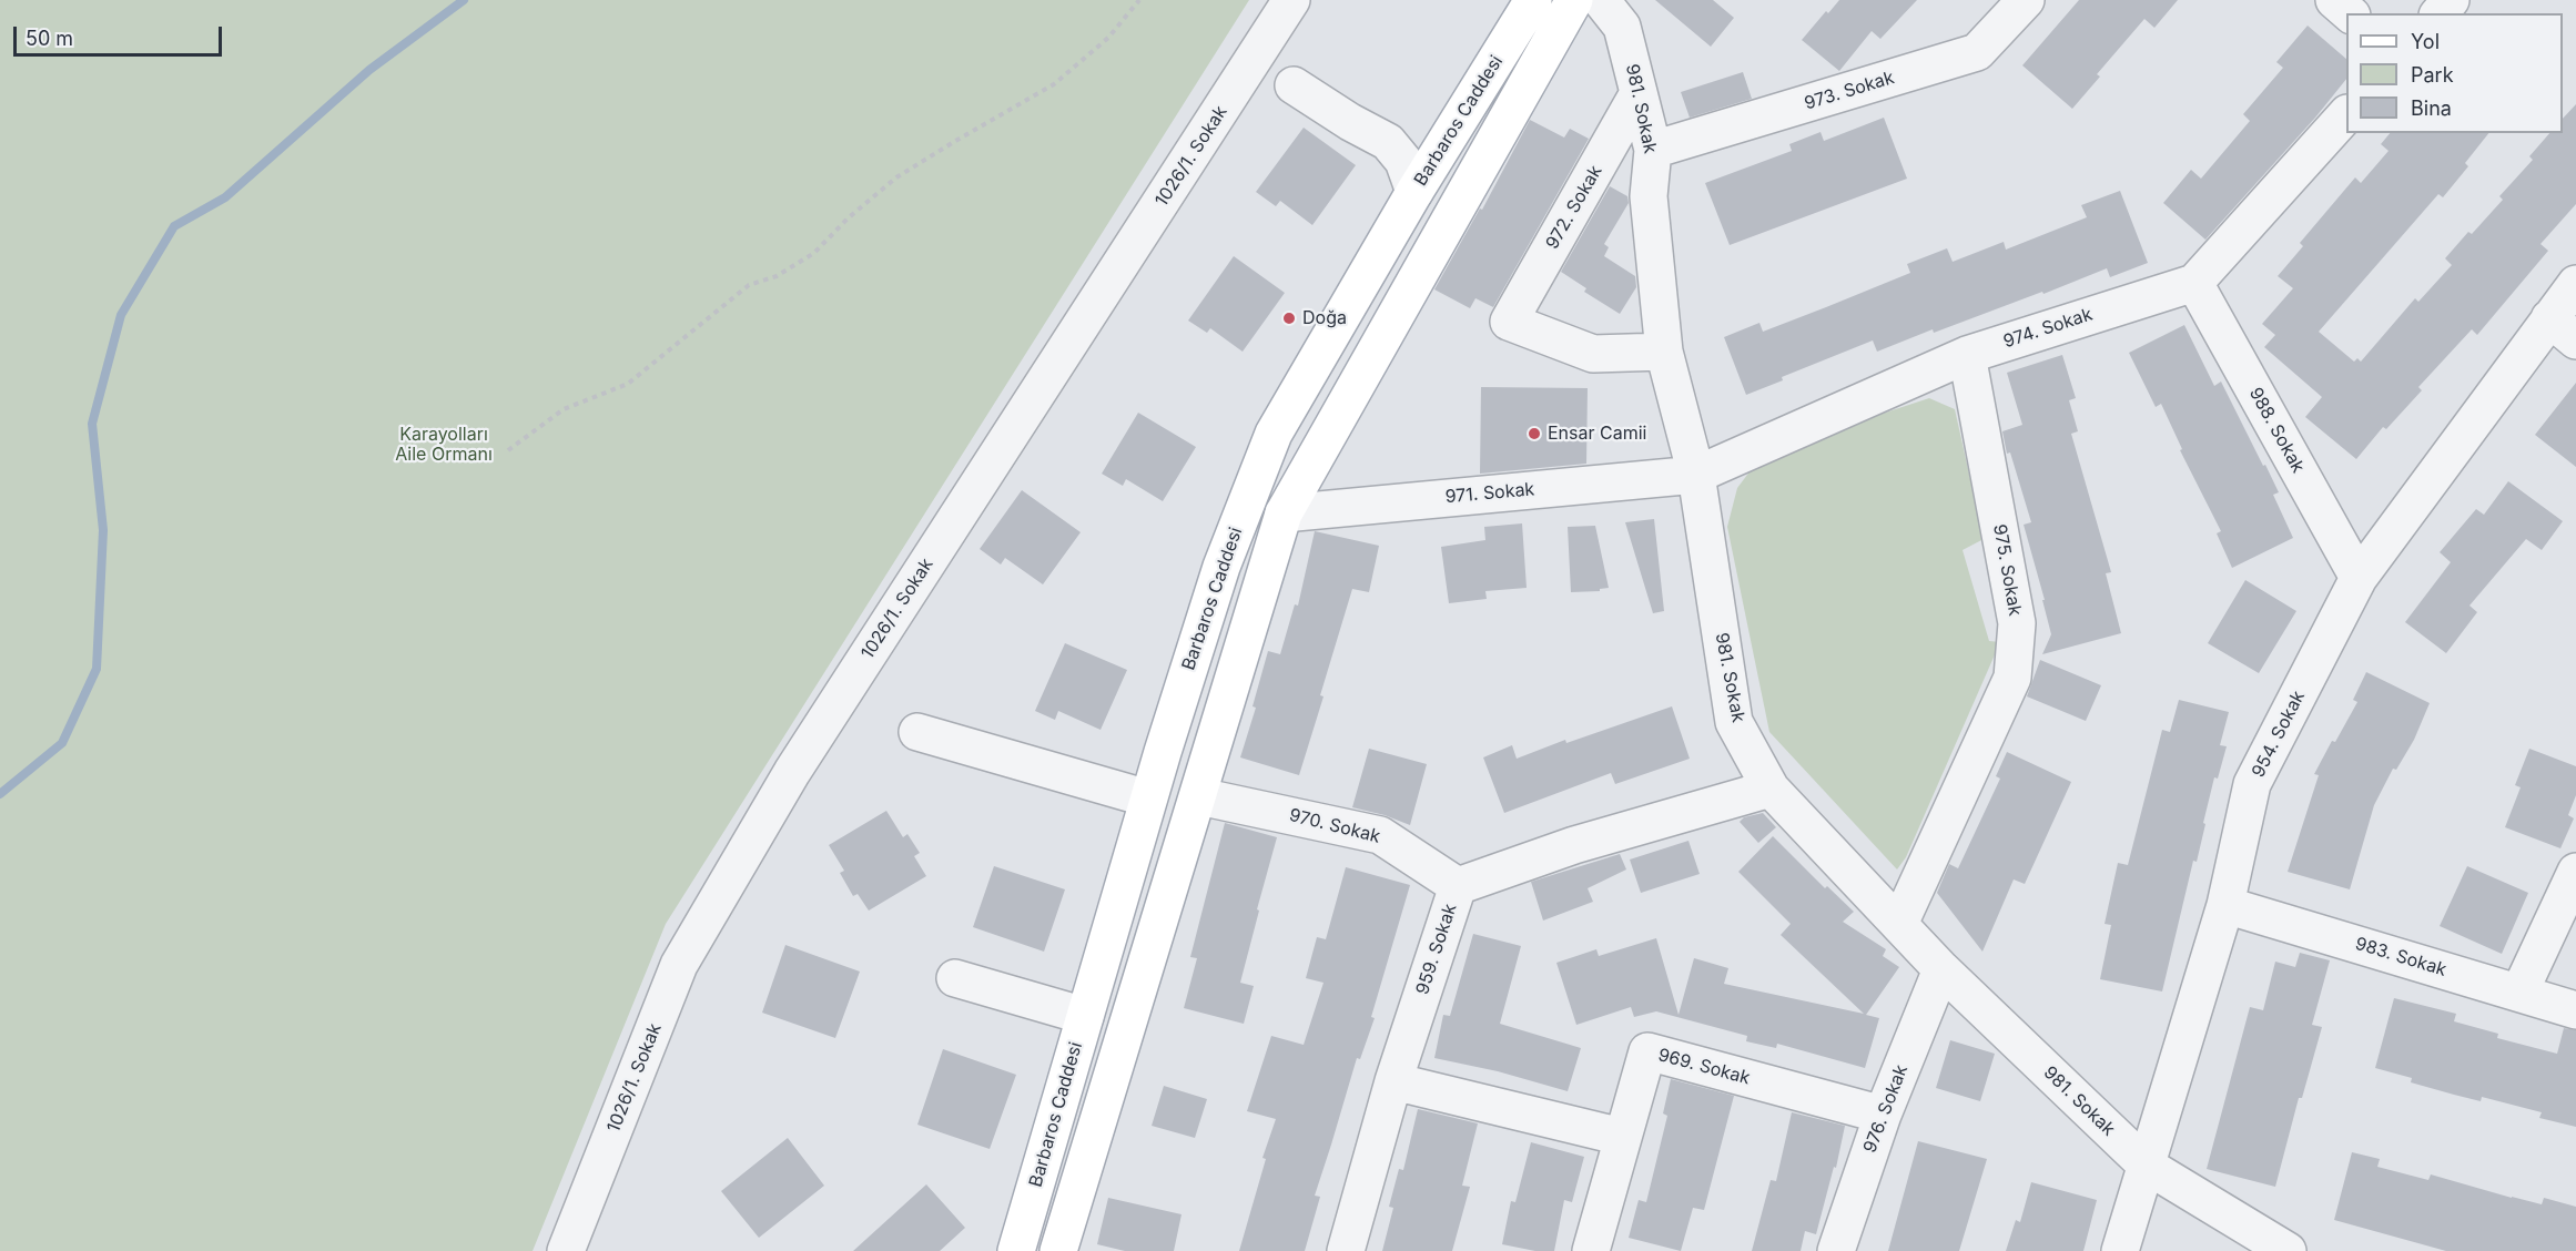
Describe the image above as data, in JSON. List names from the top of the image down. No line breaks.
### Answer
{"streets":{"main road":["Barbaros Caddesi"],"street":["973. Sokak","981. Sokak","1026/1. Sokak","972. Sokak","974. Sokak","988. Sokak","971. Sokak","975. Sokak","954. Sokak","970. Sokak","959. Sokak","983. Sokak","969. Sokak","976. Sokak"]},"crossings":[["973. Sokak","981. Sokak"],["981. Sokak","972. Sokak"],["981. Sokak","974. Sokak"],["981. Sokak","971. Sokak"],["981. Sokak","975. Sokak"],["981. Sokak","954. Sokak"],["981. Sokak","959. Sokak"],["981. Sokak","976. Sokak"],["Barbaros Caddesi","971. Sokak"],["Barbaros Caddesi","970. Sokak"],["974. Sokak","988. Sokak"],["974. Sokak","971. Sokak"],["974. Sokak","975. Sokak"],["988. Sokak","954. Sokak"],["954. Sokak","983. Sokak"],["970. Sokak","959. Sokak"],["969. Sokak","976. Sokak"]],"parks":["Karayolları Aile Ormanı"],"places":["Doğa","Ensar Camii"],"legend":["Yol","Park","Bina"],"scale_bar":"50 m"}
